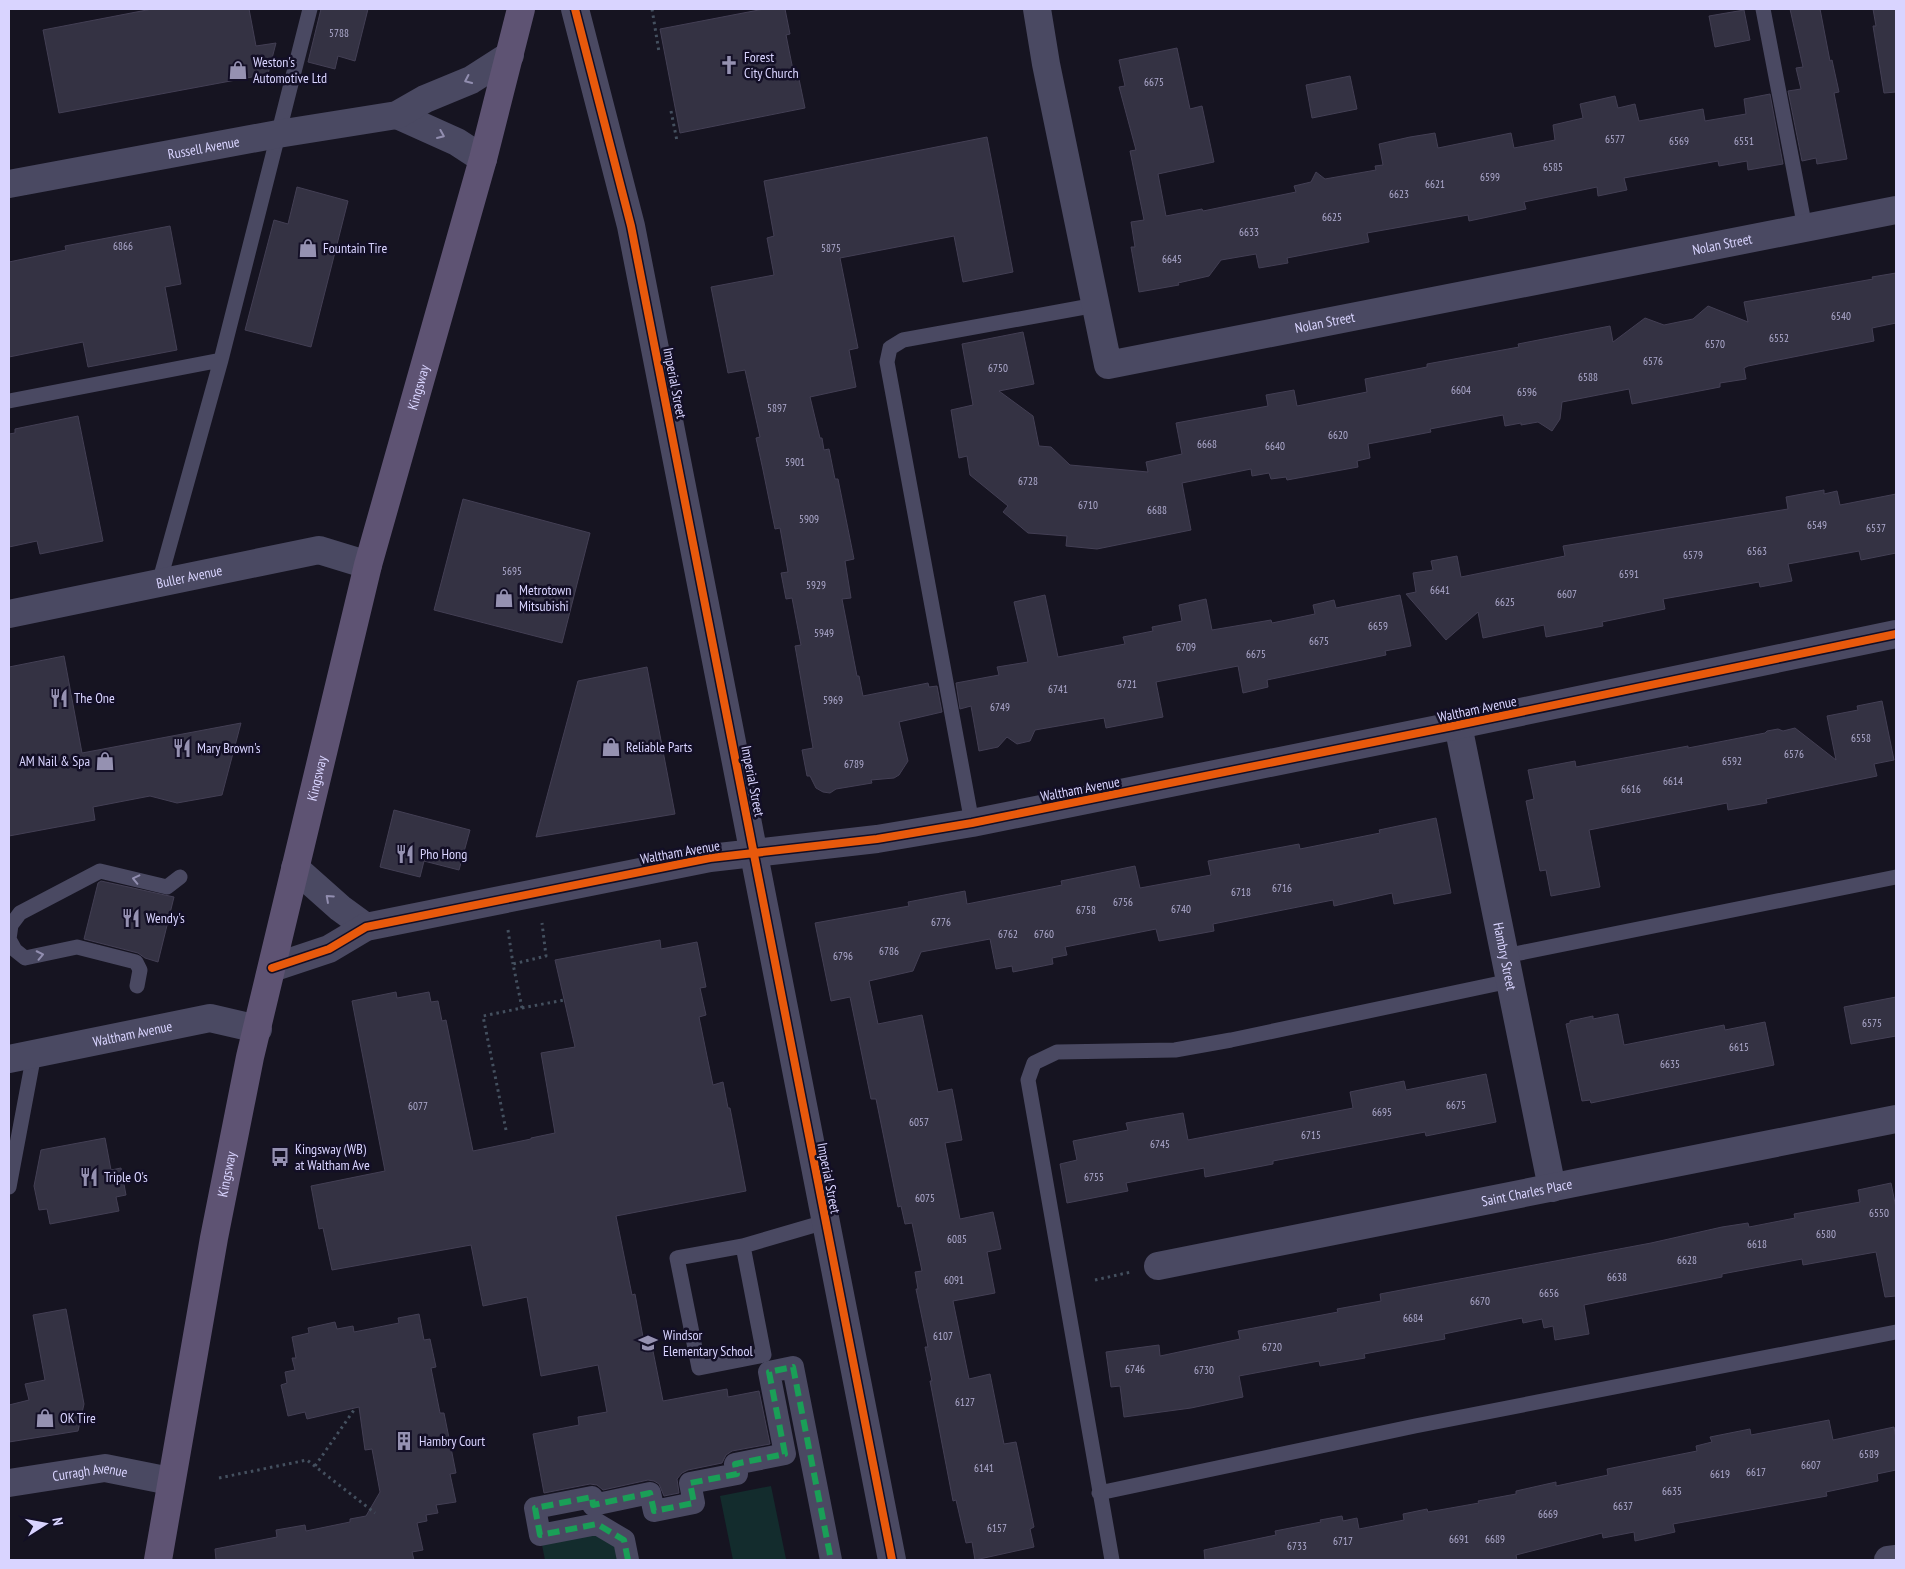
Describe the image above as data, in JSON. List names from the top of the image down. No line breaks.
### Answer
{"streets":{"main road":["Kingsway"],"street":["Russell Avenue","Nolan Street","Imperial Street","Buller Avenue","Waltham Avenue","Hambry Street","Saint Charles Place","Curragh Avenue"]},"crossings":[["Russell Avenue","Kingsway"],["Imperial Street","Waltham Avenue"],["Kingsway","Buller Avenue"],["Kingsway","Waltham Avenue"],["Kingsway","Curragh Avenue"],["Waltham Avenue","Hambry Street"],["Hambry Street","Saint Charles Place"]],"places":{"church":["Forest City Church"],"shop":["Weston's Automotive Ltd","Fountain Tire","Metrotown Mitsubishi","Reliable Parts","AM Nail & Spa","OK Tire"],"restaurant":["The One","Mary Brown's","Pho Hong","Wendy's","Triple O's"],"bus stop":["Kingsway (WB) at Waltham Ave"],"school or university":["Windsor Elementary School"],"building":["Hambry Court"]},"house_numbers":["5788","6675","6577","6569","6551","6585","6599","6621","6623","6625","6633","6866","5875","6645","6540","6552","6570","6576","6750","6588","6604","6596","5897","6620","6668","6640","5901","6728","6710","6688","5909","6549","6537","6563","6579","5695","6591","5929","6641","6607","6625","6659","5949","6675","6709","6675","6721","6741","5969","6749","6558","6576","6592","6789","6614","6616","6716","6718","6756","6740","6758","6776","6762","6760","6786","6796","6575","6615","6635","6675","6077","6695","6057","6715","6745","6755","6075","6550","6580","6085","6618","6628","6638","6091","6656","6670","6684","6107","6720","6746","6730","6127","6589","6607","6141","6617","6619","6635","6637","6669","6157","6691","6689","6717","6733"],"north":"right"}
